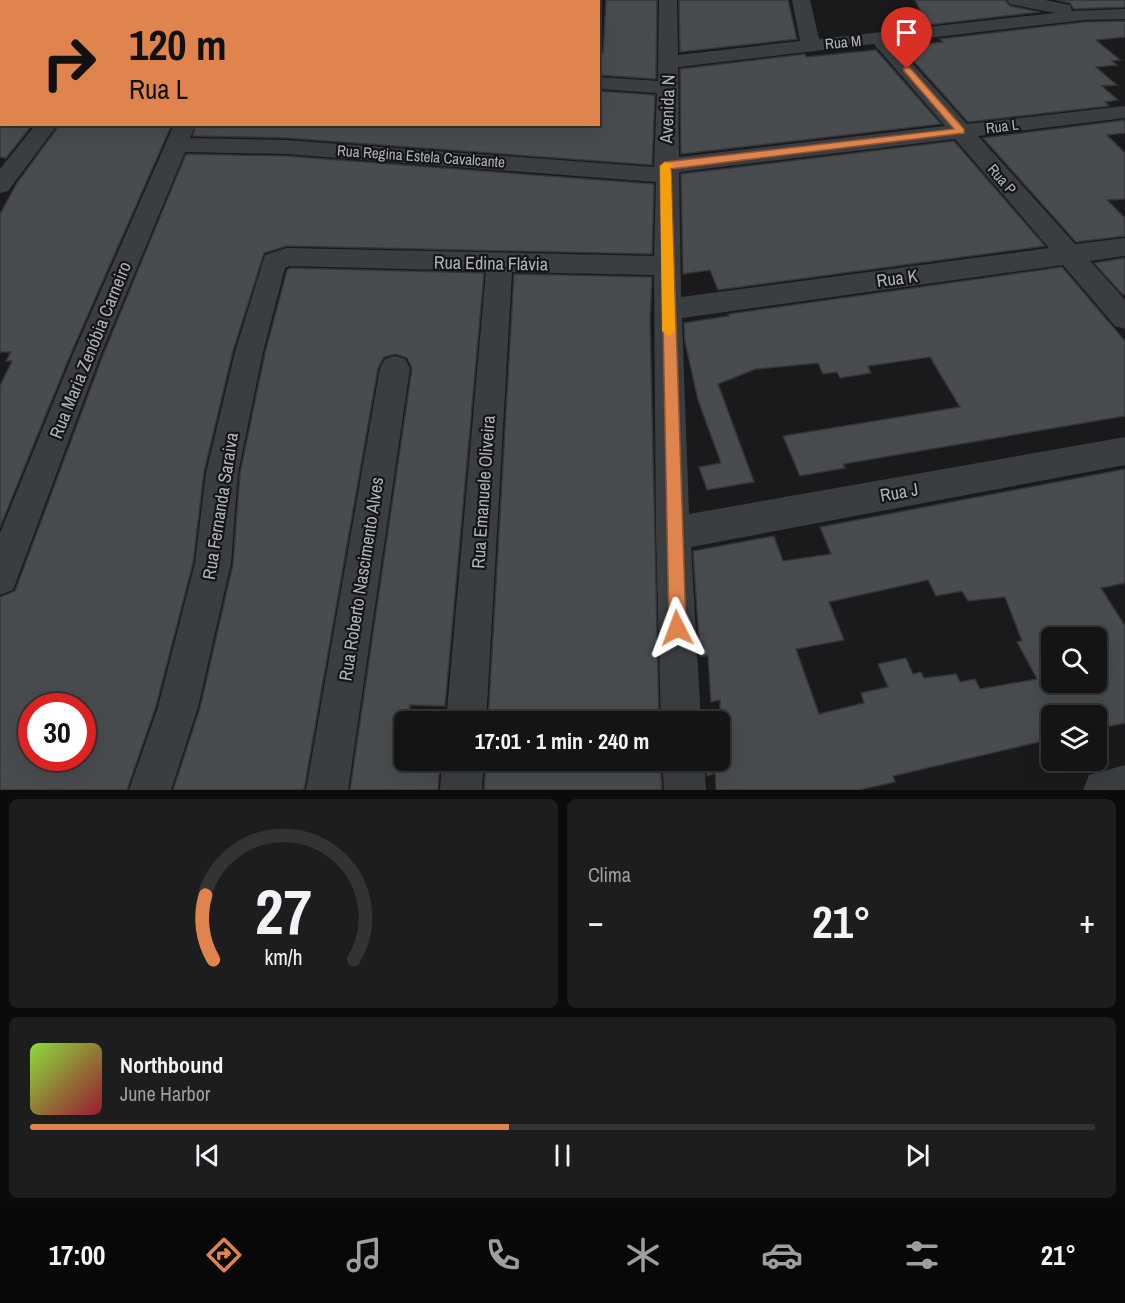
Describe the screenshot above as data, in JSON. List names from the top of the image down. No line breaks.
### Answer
{"streets":{"street":["Rua M","Avenida N","Rua L","Rua Regina Estela Cavalcante","Rua P","Rua Edina Flávia","Rua K","Rua Maria Zenóbia Carneiro","Rua Emanuele Oliveira","Rua J","Rua Fernanda Saraiva","Rua Roberto Nascimento Alves"]},"crossings":[["Rua M","Avenida N"],["Rua M","Rua P"],["Avenida N","Rua L"],["Avenida N","Rua Regina Estela Cavalcante"],["Avenida N","Rua Edina Flávia"],["Avenida N","Rua K"],["Avenida N","Rua J"],["Rua L","Rua Regina Estela Cavalcante"],["Rua L","Rua P"],["Rua Regina Estela Cavalcante","Rua Maria Zenóbia Carneiro"],["Rua P","Rua K"],["Rua Edina Flávia","Rua Emanuele Oliveira"],["Rua Edina Flávia","Rua Fernanda Saraiva"]],"page":{"turn":["120 m","Rua L"],"limit":"30","trip":"17:01 · 1 min · 240 m","tile":"Clima","heat":["−","21°","+"],"song":["Northbound","June Harbor"],"tabs":["17:00","21°"],"gauge":["27","km/h"]}}
